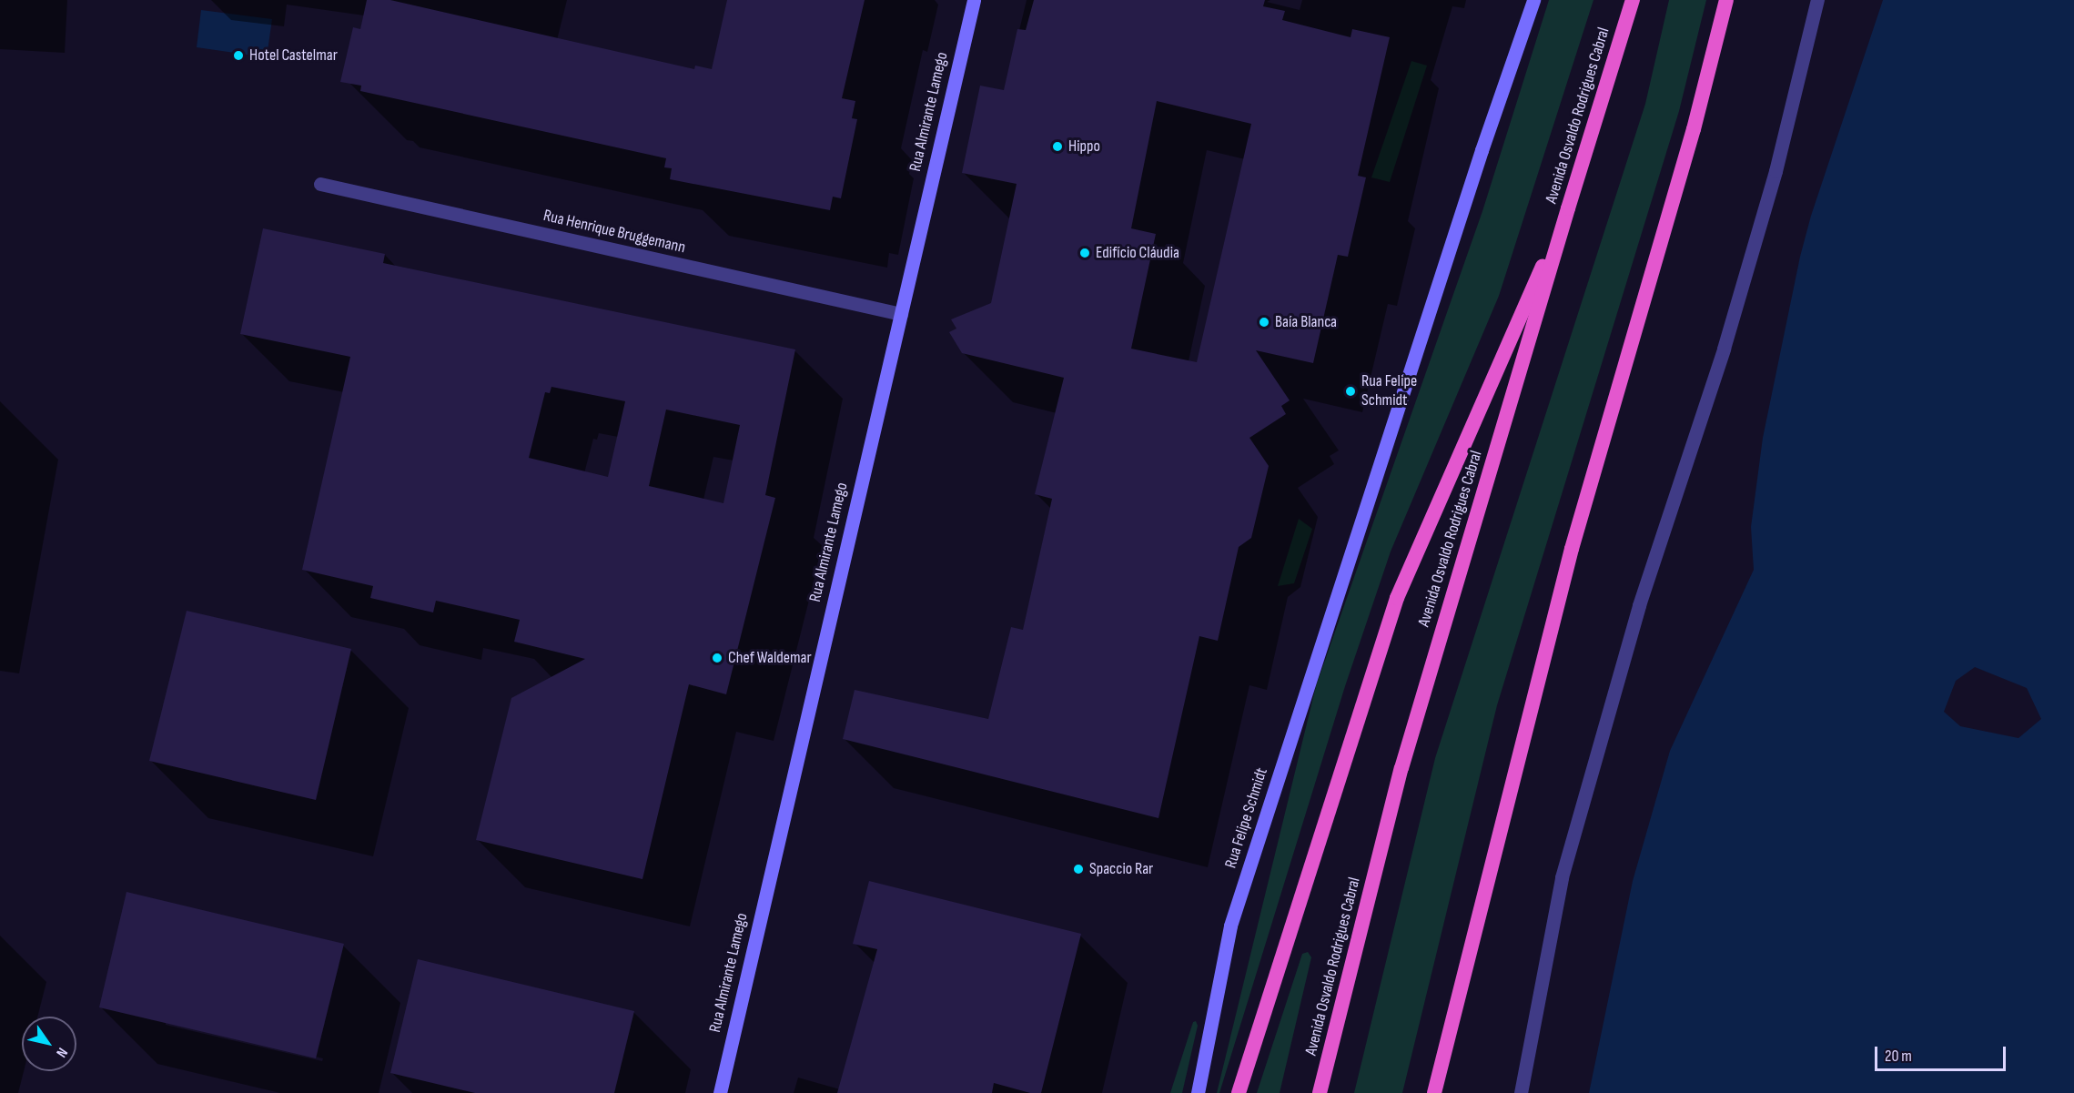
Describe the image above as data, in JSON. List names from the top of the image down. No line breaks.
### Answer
{"streets":{"highway":["Avenida Osvaldo Rodrigues Cabral"],"main road":["Rua Almirante Lamego","Rua Felipe Schmidt"],"street":["Rua Henrique Bruggemann"]},"crossings":[["Rua Almirante Lamego","Rua Henrique Bruggemann"]],"places":["Hotel Castelmar","Hippo","Edifício Cláudia","Baía Blanca","Rua Felipe Schmidt","Chef Waldemar","Spaccio Rar"],"scale_bar":"20 m","north":"bottom right"}
